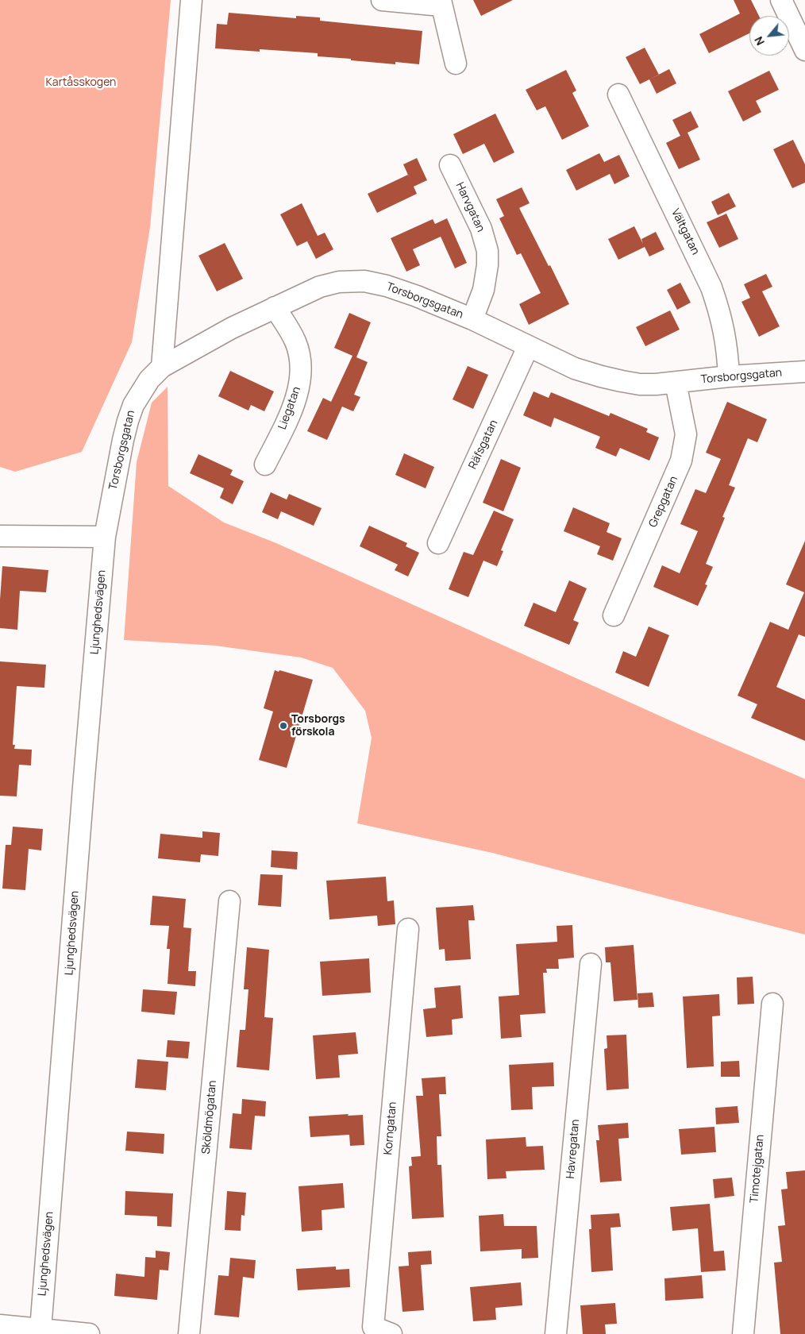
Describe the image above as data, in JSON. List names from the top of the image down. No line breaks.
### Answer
{"streets":{"street":["Harvgatan","Vältgatan","Torsborgsgatan","Liegatan","Räfsgatan","Grepgatan","Ljunghedsvägen","Sköldmögatan","Korngatan","Havregatan","Timotejgatan"]},"crossings":[["Harvgatan","Torsborgsgatan"],["Vältgatan","Torsborgsgatan"],["Torsborgsgatan","Liegatan"],["Torsborgsgatan","Räfsgatan"],["Torsborgsgatan","Grepgatan"],["Torsborgsgatan","Ljunghedsvägen"]],"parks":["Kartåsskogen"],"places":["Torsborgs förskola"],"north":"bottom left"}
